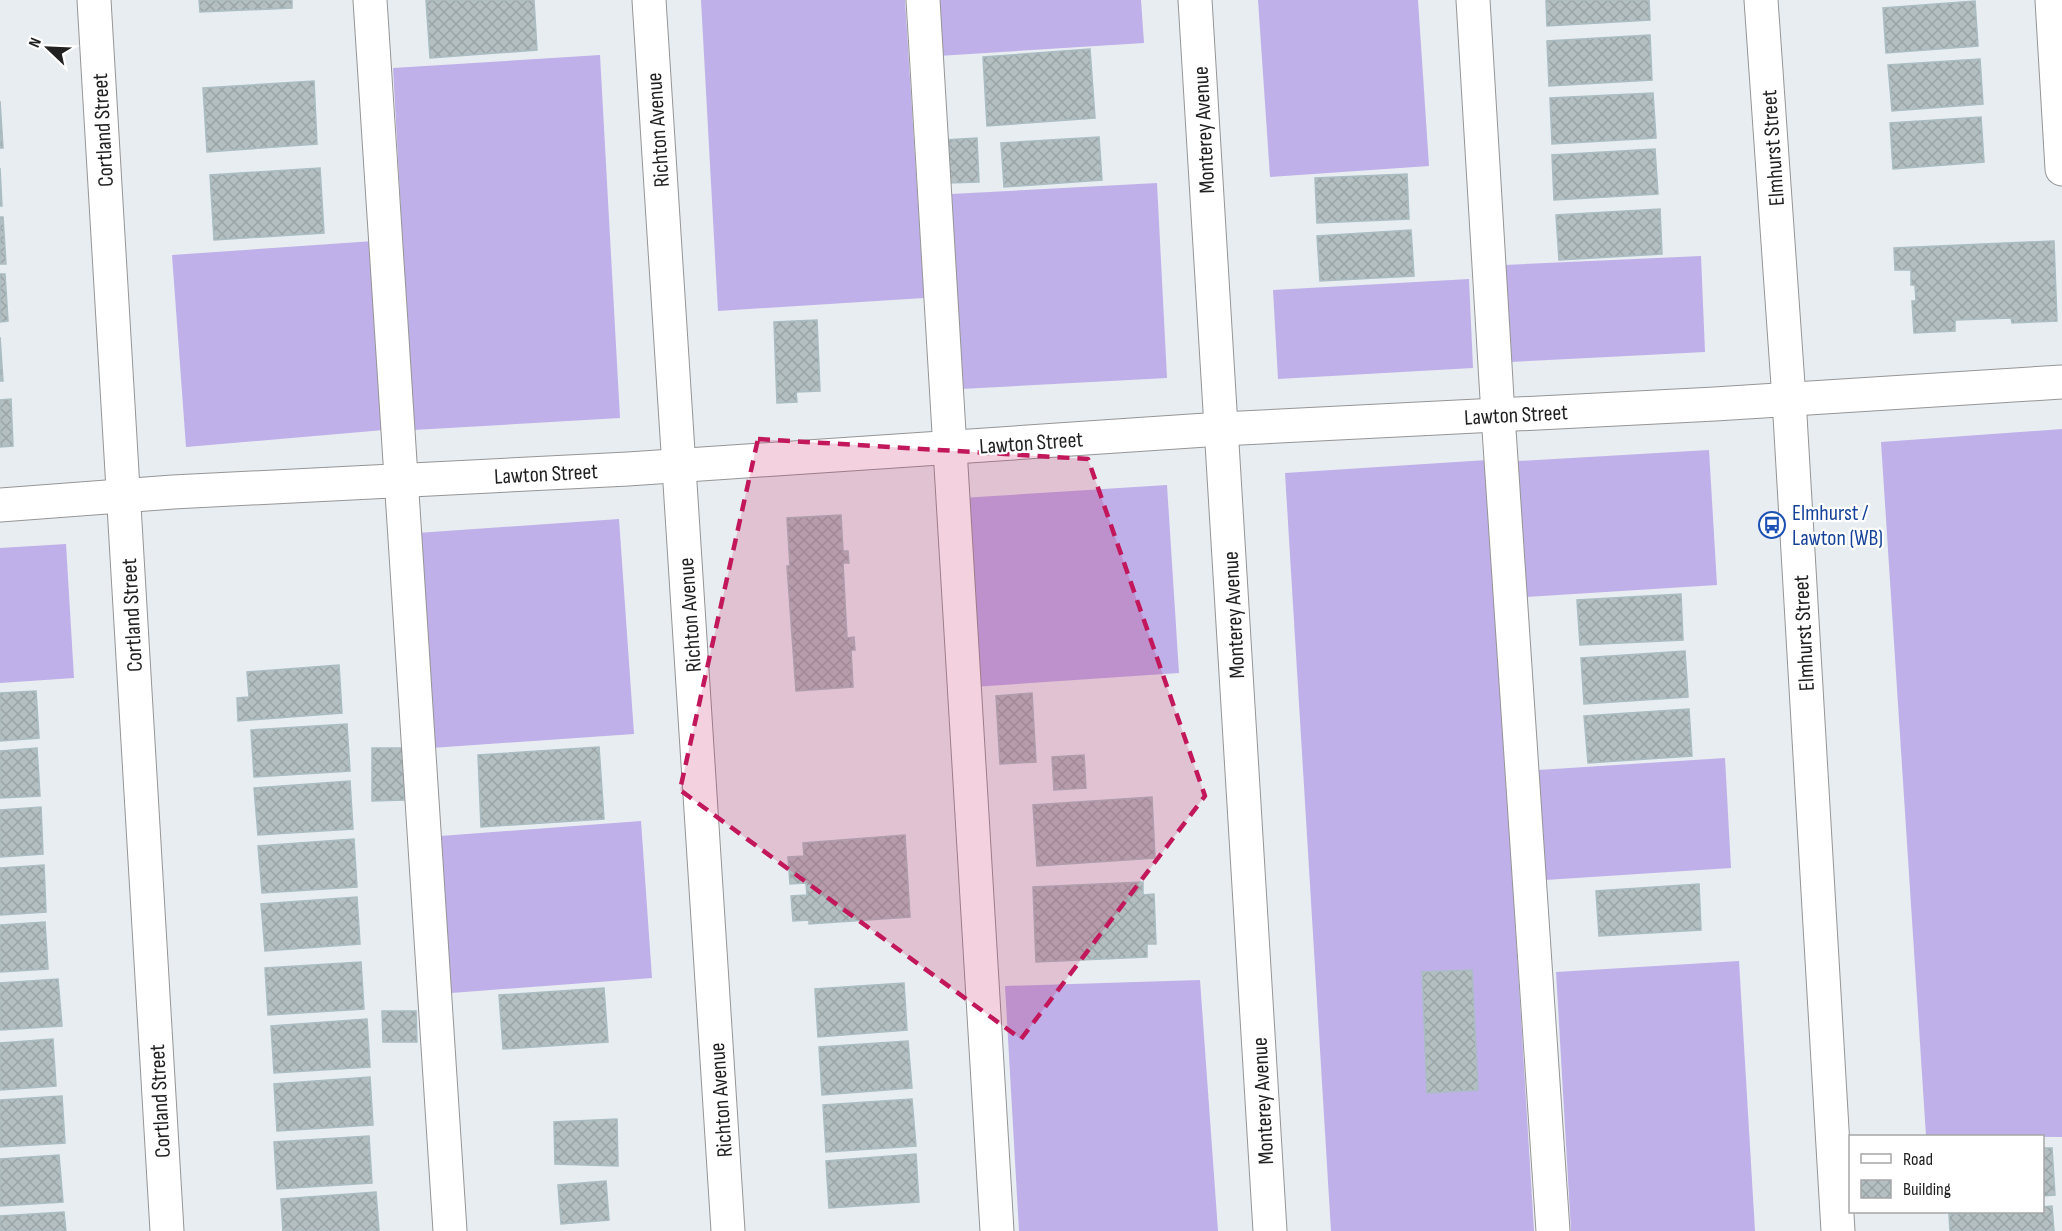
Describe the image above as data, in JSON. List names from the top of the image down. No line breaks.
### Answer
{"streets":{"street":["Cortland Street","Richton Avenue","Monterey Avenue","Elmhurst Street","Lawton Street"]},"crossings":[["Cortland Street","Lawton Street"],["Richton Avenue","Lawton Street"],["Monterey Avenue","Lawton Street"],["Elmhurst Street","Lawton Street"]],"places":{"bus stop":["Elmhurst / Lawton (WB)"]},"legend":["Road","Building"],"north":"top left"}
